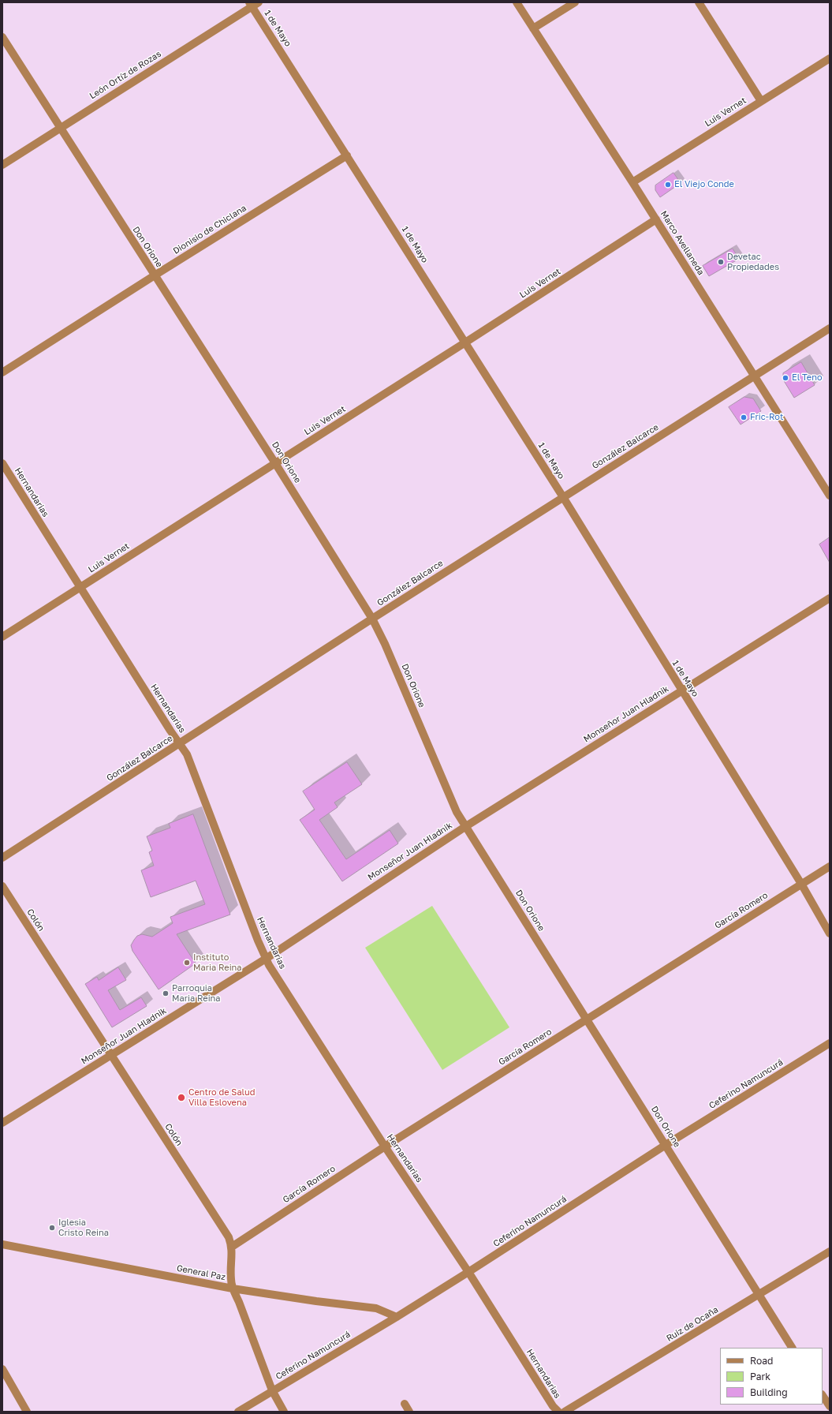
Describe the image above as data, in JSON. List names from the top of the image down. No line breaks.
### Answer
{"streets":{"street":["1 de Mayo","León Ortíz de Rozas","Luis Vernet","Dionisio de Chiclana","Marco Avellaneda","Don Orione","González Balcarce","Hernandarias","Monseñor Juan Hladnik","García Romero","Colón","Ceferino Namuncurá","General Paz","Ruiz de Ocaña"]},"crossings":[["1 de Mayo","León Ortíz de Rozas"],["1 de Mayo","Luis Vernet"],["1 de Mayo","Dionisio de Chiclana"],["1 de Mayo","González Balcarce"],["1 de Mayo","Monseñor Juan Hladnik"],["1 de Mayo","García Romero"],["León Ortíz de Rozas","Don Orione"],["Luis Vernet","Marco Avellaneda"],["Luis Vernet","Don Orione"],["Luis Vernet","Hernandarias"],["Dionisio de Chiclana","Don Orione"],["Marco Avellaneda","González Balcarce"],["Don Orione","González Balcarce"],["Don Orione","Monseñor Juan Hladnik"],["Don Orione","García Romero"],["Don Orione","Ceferino Namuncurá"],["Don Orione","Ruiz de Ocaña"],["González Balcarce","Hernandarias"],["Hernandarias","Monseñor Juan Hladnik"],["Hernandarias","García Romero"],["Hernandarias","Ceferino Namuncurá"],["Monseñor Juan Hladnik","Colón"],["García Romero","Colón"],["Colón","Ceferino Namuncurá"],["Colón","General Paz"],["Ceferino Namuncurá","General Paz"]],"places":["El Viejo Conde","Devetac Propiedades","El Teno","Fric-Rot","Instituto Maria Reina","Parroquia Maria Reina","Centro de Salud Villa Eslovena","Iglesia Cristo Reina"],"legend":["Road","Park","Building"]}
